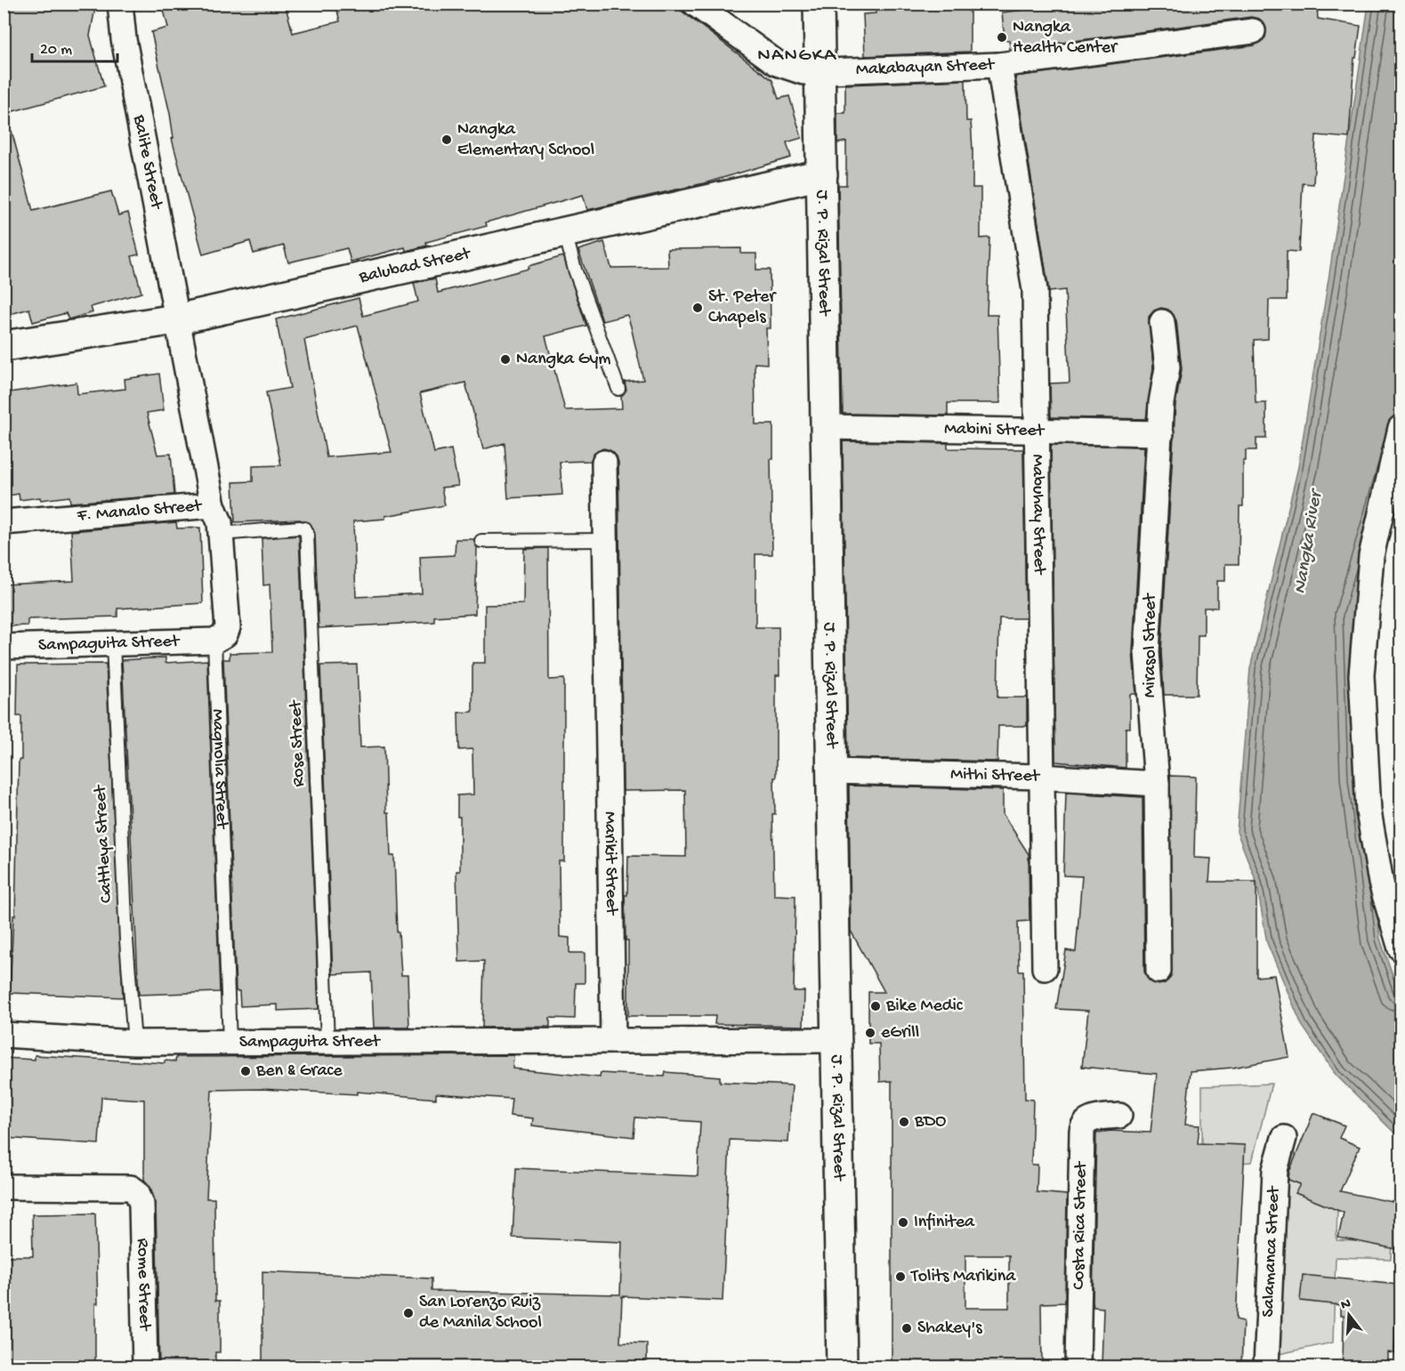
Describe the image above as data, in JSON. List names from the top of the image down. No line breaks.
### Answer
{"streets":{"main road":["J. P. Rizal Street","Balubad Street"],"street":["Makabayan Street","Balite Street","Mabini Street","F. Manalo Street","Mabuhay Street","Sampaguita Street","Mirasol Street","Mithi Street","Marikit Street","Costa Rica Street","Salamanca Street","Rome Street"],"lane":["Rose Street","Magnolia Street","Cattleya Street"]},"crossings":[["Makabayan Street","J. P. Rizal Street"],["Makabayan Street","Mabuhay Street"],["Balite Street","Balubad Street"],["Balite Street","F. Manalo Street"],["J. P. Rizal Street","Balubad Street"],["J. P. Rizal Street","Mabini Street"],["J. P. Rizal Street","Mithi Street"],["Balubad Street","F. Manalo Street"],["Mabini Street","Mabuhay Street"],["Mabini Street","Mirasol Street"],["Mabuhay Street","Mithi Street"],["Sampaguita Street","Rose Street"],["Sampaguita Street","Magnolia Street"],["Sampaguita Street","Cattleya Street"],["Sampaguita Street","Marikit Street"],["Mirasol Street","Mithi Street"]],"districts":["NANGKA"],"water":["Nangka River"],"places":["Nangka Health Center","Nangka Elementary School","St. Peter Chapels","Nangka Gym","Bike Medic","eGrill","Ben & Grace","BDO","Infinitea","Tolits Marikina","San Lorenzo Ruiz de Manila School","Shakey's"],"scale_bar":"20 m","north":"top"}
